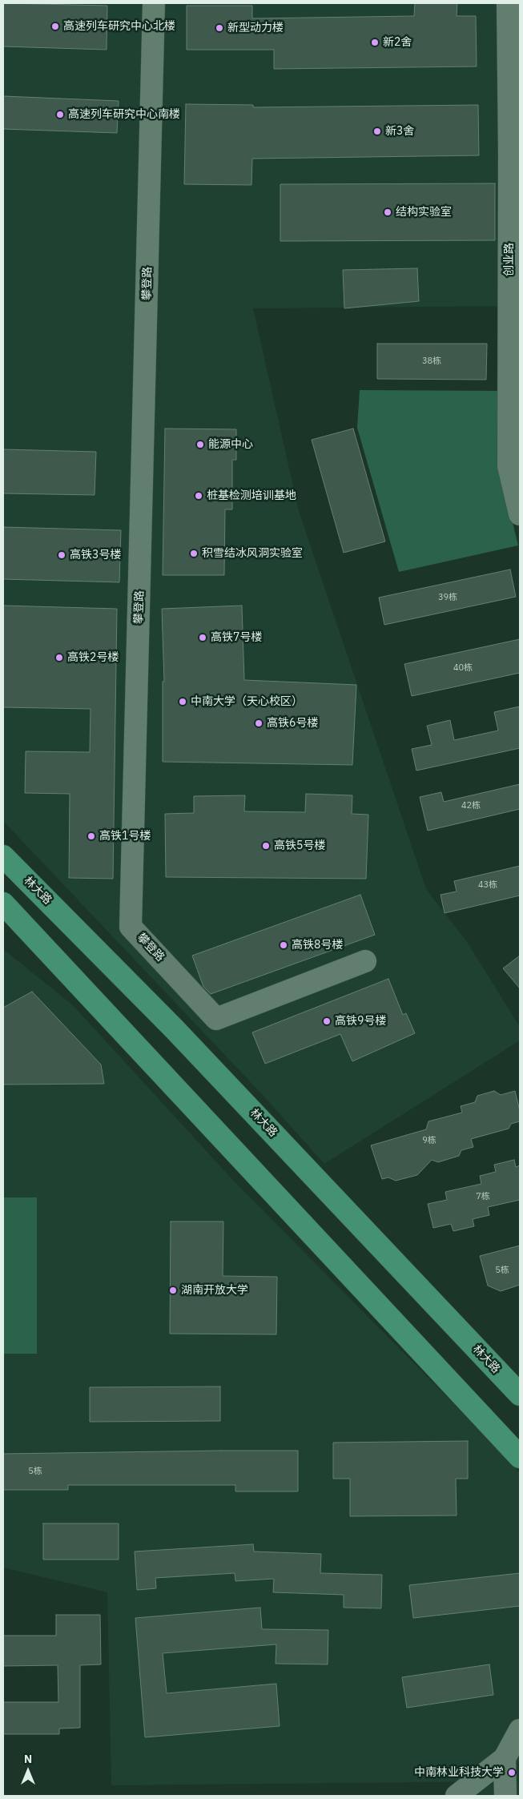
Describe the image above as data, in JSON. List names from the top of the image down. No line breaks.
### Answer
{"streets":{"main road":["林大路"],"street":["创业路","攀登路"]},"places":["高速列车研究中心北楼","新型动力楼","新2舍","高速列车研究中心南楼","新3舍","结构实验室","能源中心","桩基检测培训基地","积雪结冰风洞实验室","高铁3号楼","高铁7号楼","高铁2号楼","中南大学（天心校区）","高铁6号楼","高铁1号楼","高铁5号楼","高铁8号楼","高铁9号楼","湖南开放大学","中南林业科技大学"],"house_numbers":["38栋","39栋","40栋","42栋","43栋","9栋","7栋","5栋","5栋"],"north":"top"}
